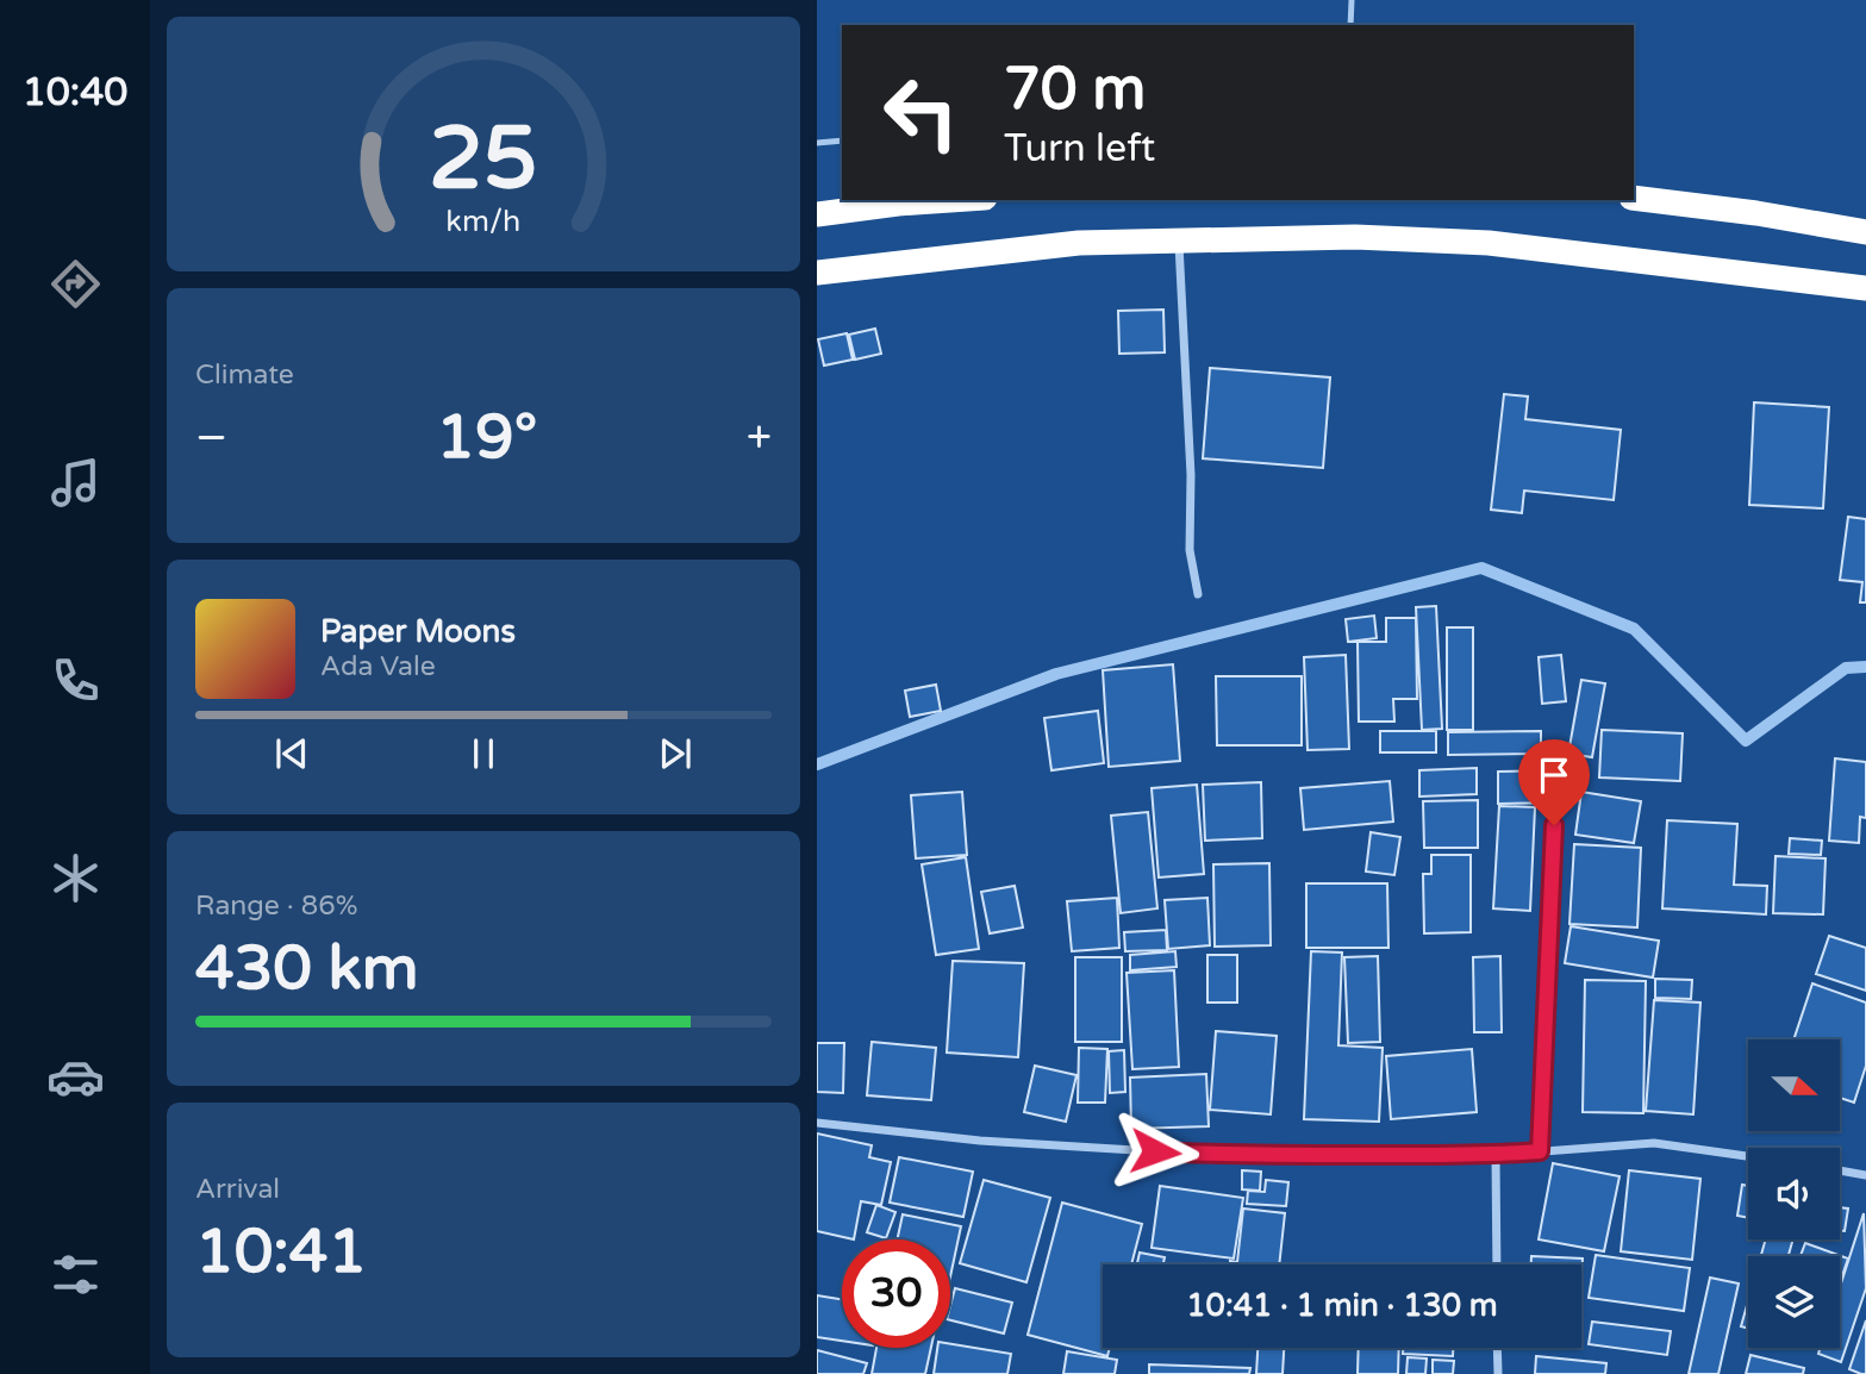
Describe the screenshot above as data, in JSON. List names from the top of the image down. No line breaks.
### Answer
{"north":"right","page":{"tabs":"10:40","turn":["70 m","Turn left"],"tile":["Climate",["Range · 86%","430 km"],["Arrival","10:41"]],"heat":["−","19°","+"],"song":["Paper Moons","Ada Vale"],"limit":"30","trip":"10:41 · 1 min · 130 m","gauge":["25","km/h"]}}
